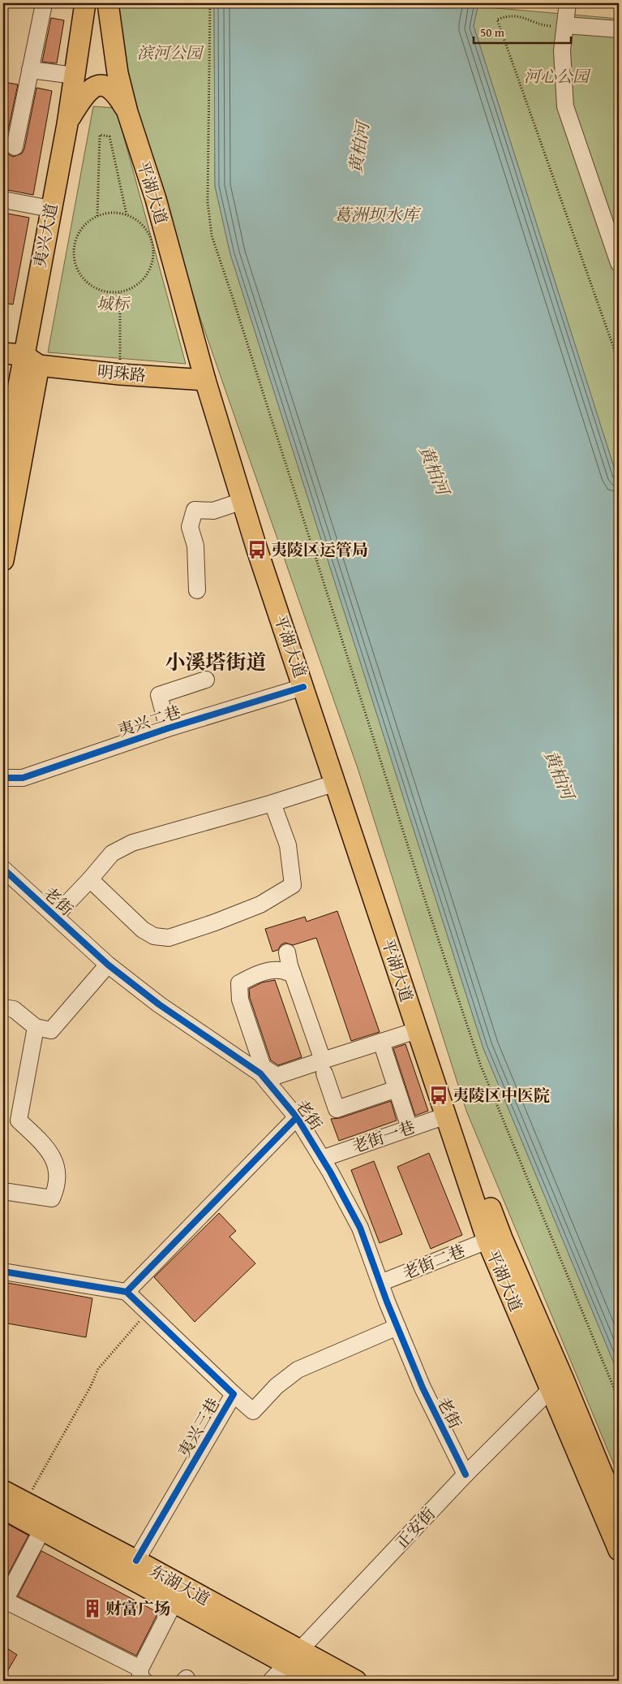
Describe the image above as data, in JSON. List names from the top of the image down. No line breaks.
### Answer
{"streets":{"main road":["平湖大道","夷兴大道","明珠路","东湖大道"],"street":["夷兴二巷","老街","老街一巷","老街二巷","夷兴三巷","正安街"]},"crossings":[["平湖大道","明珠路"],["平湖大道","夷兴二巷"],["平湖大道","老街一巷"],["平湖大道","老街二巷"],["平湖大道","正安街"],["夷兴大道","明珠路"],["老街","老街一巷"],["老街","老街二巷"],["老街","正安街"],["夷兴三巷","东湖大道"],["正安街","东湖大道"]],"districts":["小溪塔街道"],"water":["黄柏河","葛洲坝水库"],"parks":["滨河公园","河心公园","城标"],"places":{"bus stop":["夷陵区运管局","夷陵区中医院"],"building":["财富广场"]},"scale_bar":"50 m"}
